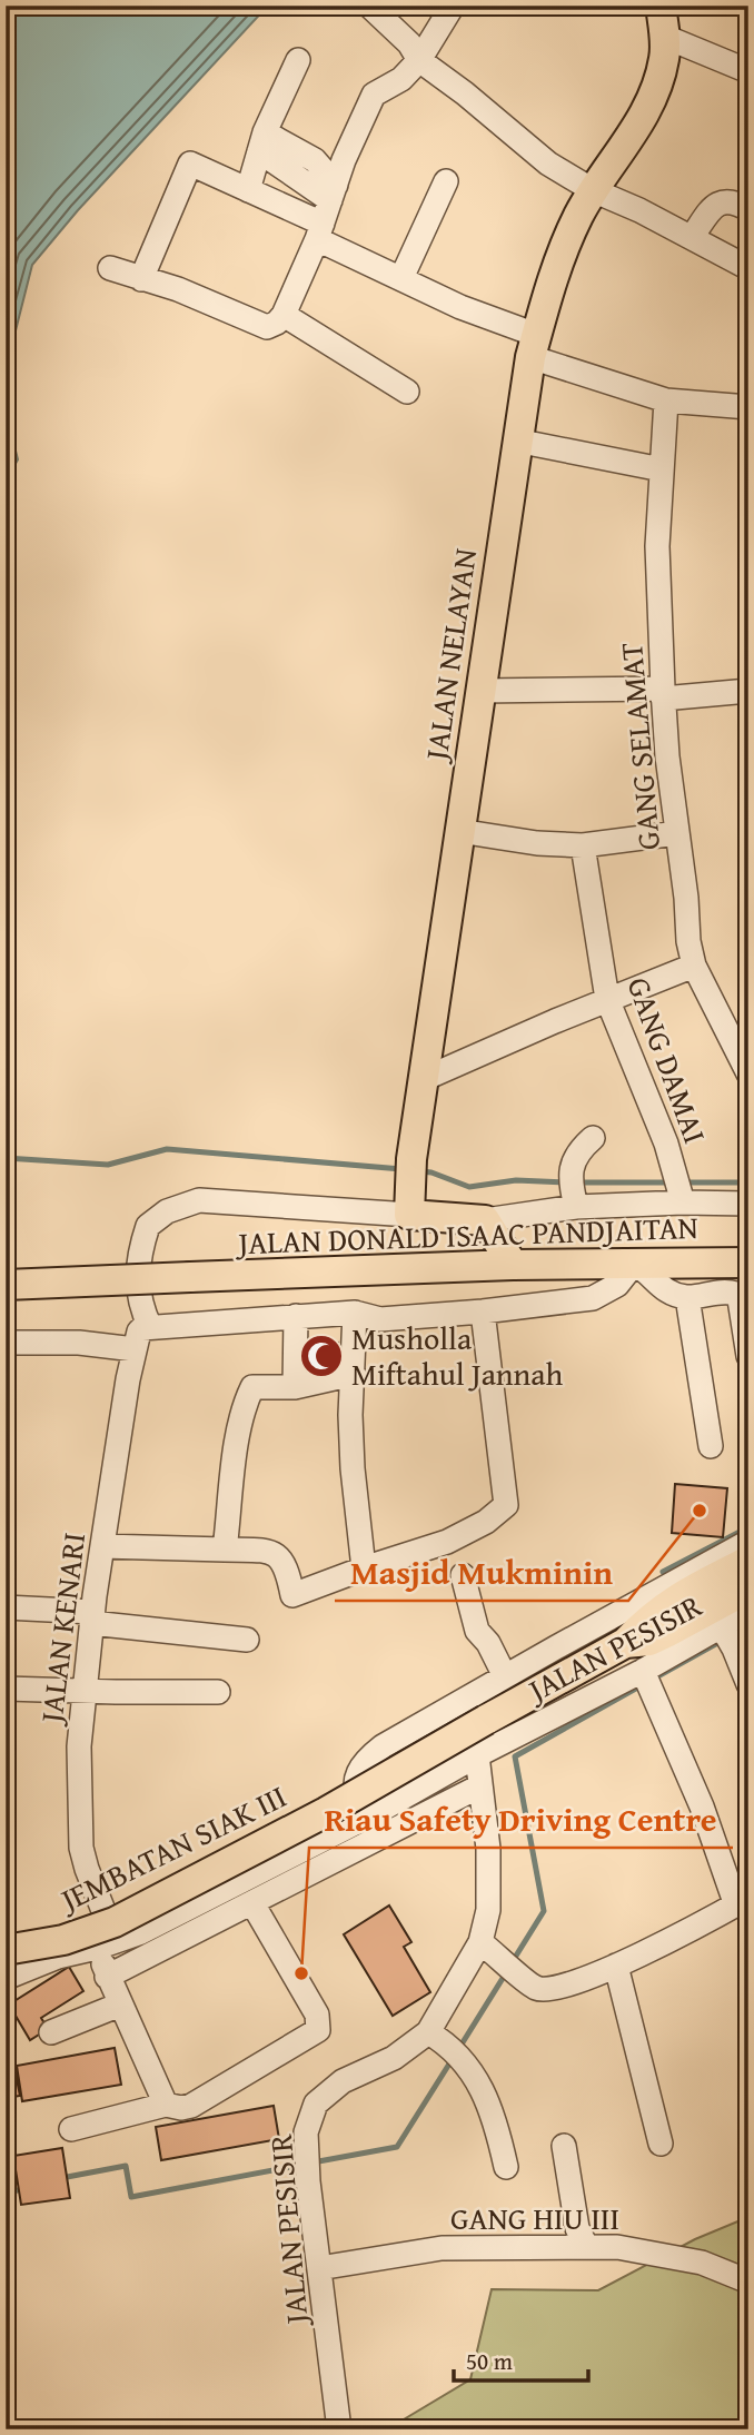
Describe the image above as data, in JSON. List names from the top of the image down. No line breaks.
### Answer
{"streets":{"main road":["JALAN NELAYAN","JALAN DONALD ISAAC PANDJAITAN","JEMBATAN SIAK III"],"street":["GANG SELAMAT","GANG DAMAI","JALAN KENARI","JALAN PESISIR","GANG HIU III"]},"crossings":[["JALAN PESISIR","JEMBATAN SIAK III"],["JALAN PESISIR","GANG HIU III"]],"places":{"mosque":["Musholla Miftahul Jannah"],"other":["Masjid Mukminin","Riau Safety Driving Centre"]},"scale_bar":"50 m"}
